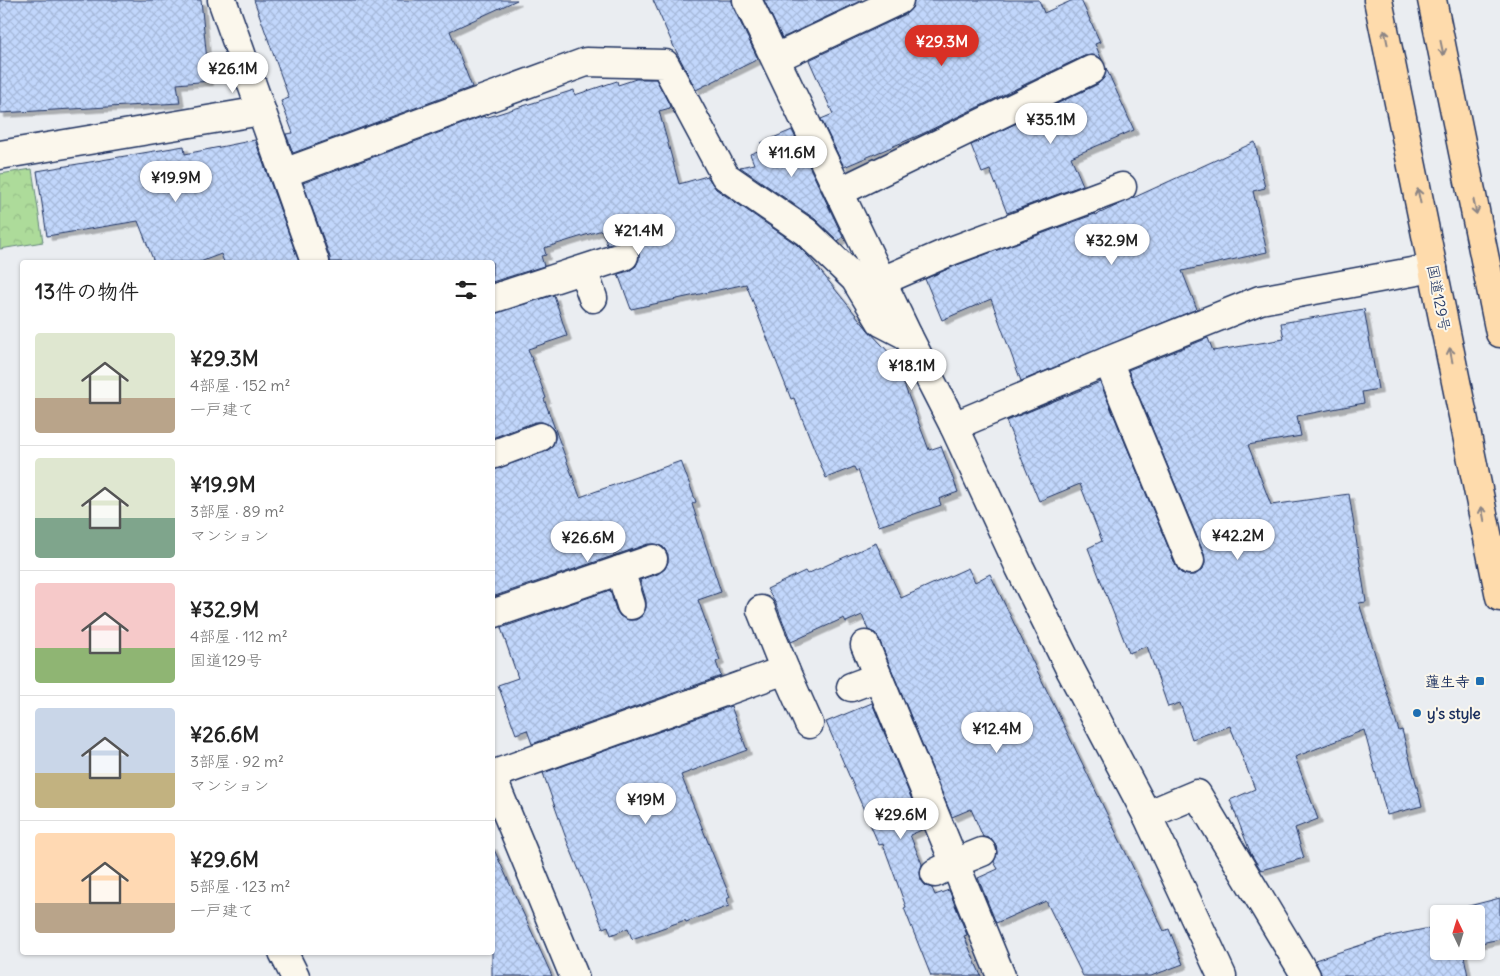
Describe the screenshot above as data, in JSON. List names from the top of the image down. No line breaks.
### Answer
{"streets":{"highway":["国道129号"]},"places":{"transit":["蓮生寺"],"other":["y's style"]},"north":"top","page":{"price":["¥29.3M","¥26.1M","¥35.1M","¥11.6M","¥19.9M","¥21.4M","¥32.9M","¥18.1M","¥42.2M","¥26.6M","¥12.4M","¥19M","¥29.6M"],"heading":"13件の物件","list":[{"name":"¥29.3M","note":"4部屋 · 152 m² · 一戸建て"},{"name":"¥19.9M","note":"3部屋 · 89 m² · マンション"},{"name":"¥32.9M","note":"4部屋 · 112 m² · 国道129号"},{"name":"¥26.6M","note":"3部屋 · 92 m² · マンション"},{"name":"¥29.6M","note":"5部屋 · 123 m² · 一戸建て"}]}}
